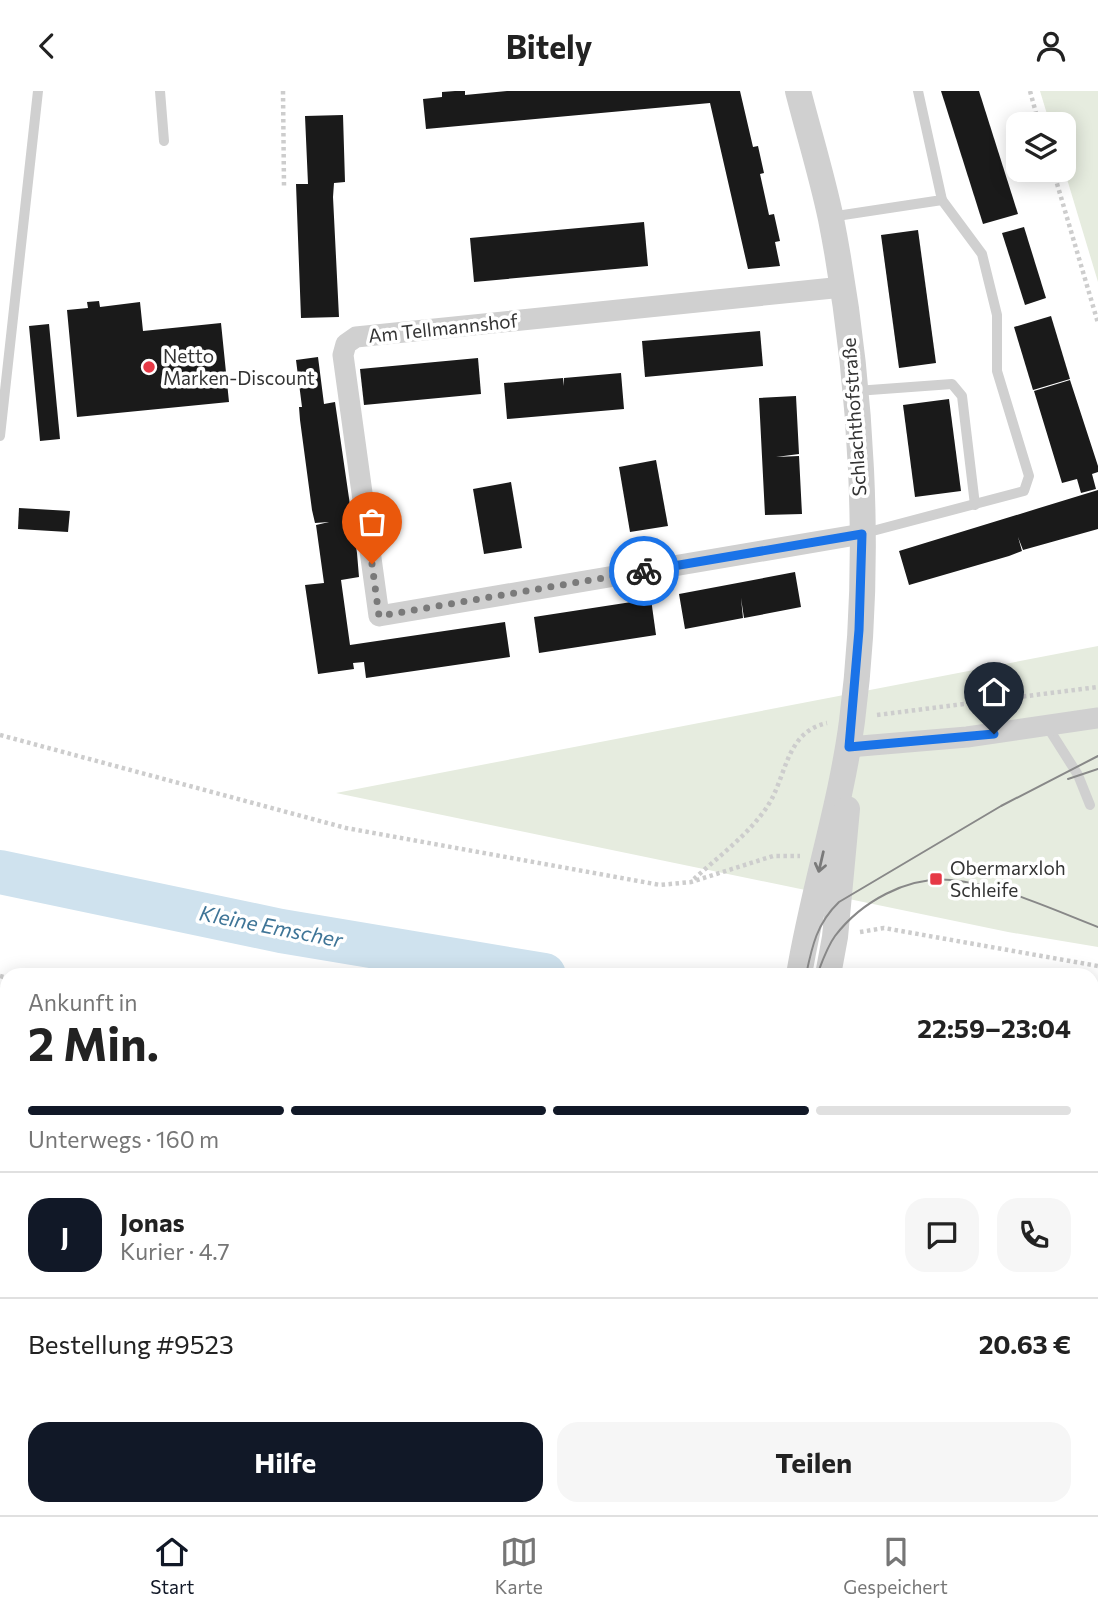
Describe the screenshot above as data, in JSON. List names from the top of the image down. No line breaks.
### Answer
{"streets":{"street":["Am Tellmannshof","Schlachthofstraße"]},"crossings":[["Am Tellmannshof","Schlachthofstraße"]],"water":["Kleine Emscher"],"places":{"other":["Netto Marken-Discount"],"transit":["Obermarxloh Schleife"]},"page":{"header":"Bitely","heading":["2 Min.","Ankunft in","22:59–23:04"],"panel":["Jonas","Kurier · 4.7","Bestellung #9523","20.63 €"],"bar":"Unterwegs · 160 m","round":"J","buttons":["Hilfe","Teilen"],"tabs":["Start","Karte","Gespeichert"]}}
